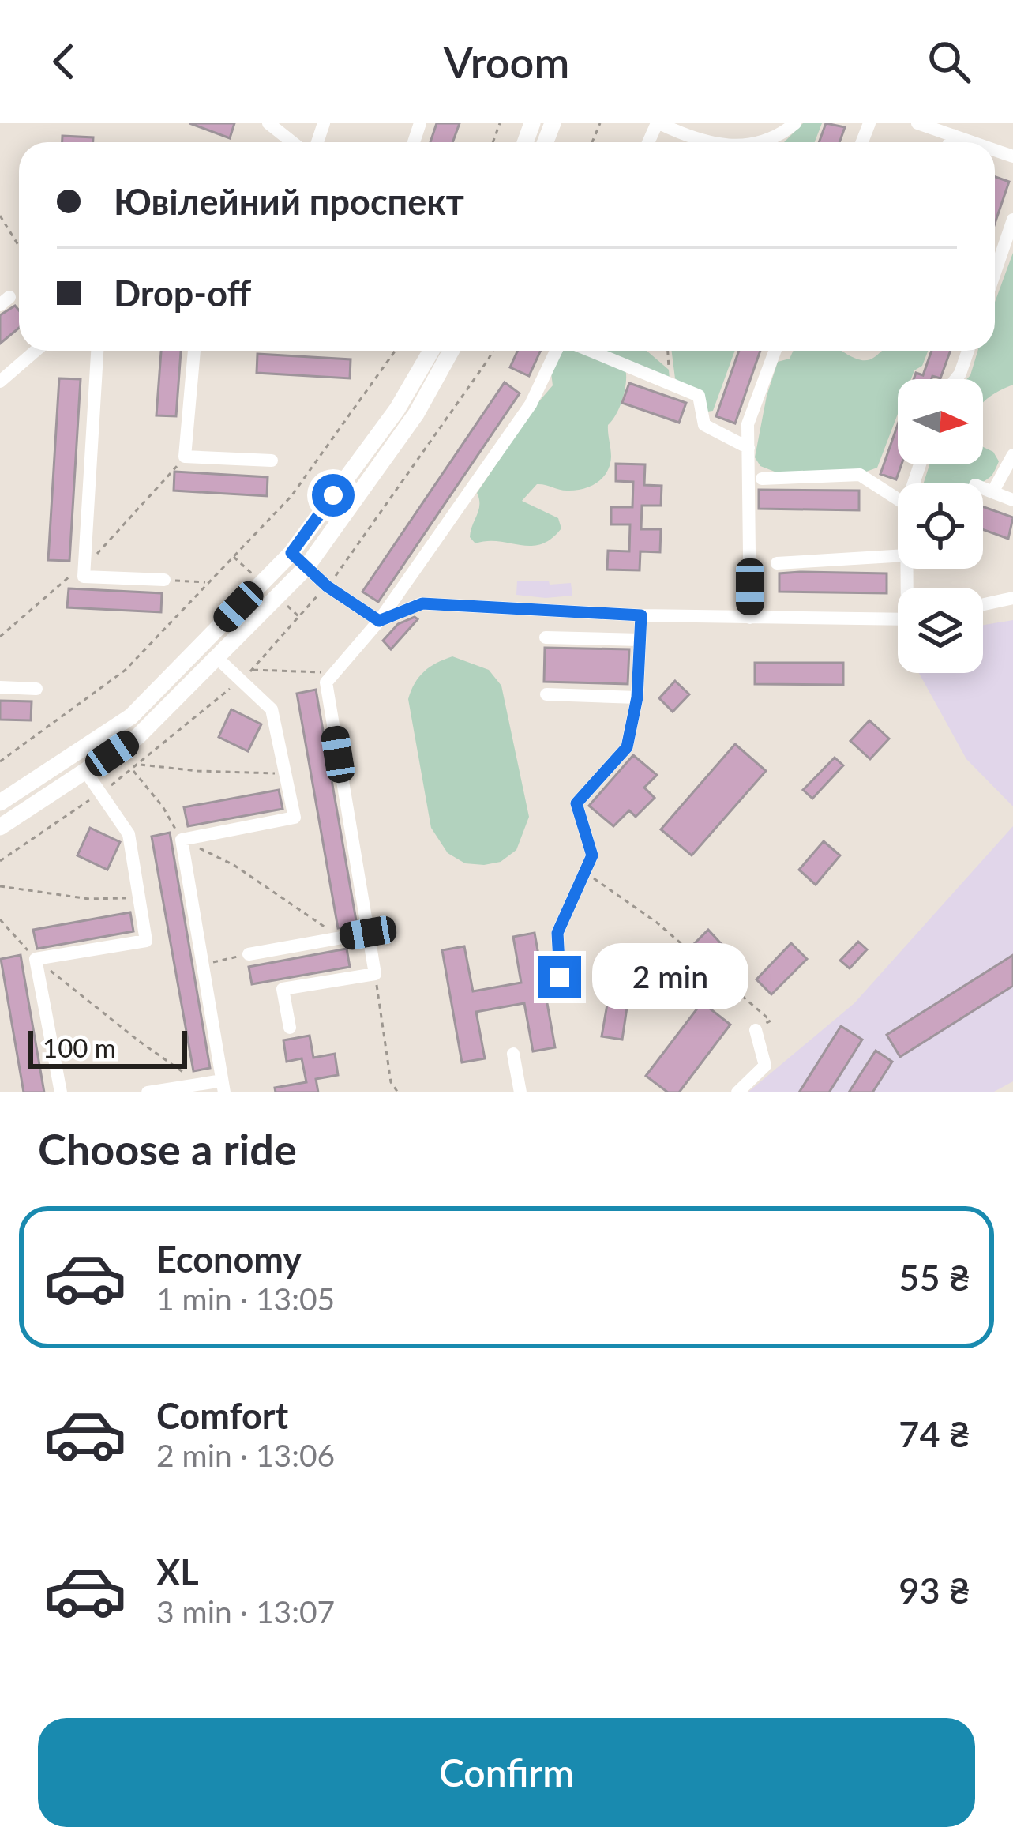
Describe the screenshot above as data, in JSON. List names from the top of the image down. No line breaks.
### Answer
{"scale_bar":"100 m","north":"right","page":{"header":"Vroom","banner":["Ювілейний проспект","Drop-off"],"bubble":"2 min","scale":"100 m","heading":"Choose a ride","list":[{"name":"Economy","note":"1 min · 13:05","value":"55 ₴"},{"name":"Comfort","note":"2 min · 13:06","value":"74 ₴"},{"name":"XL","note":"3 min · 13:07","value":"93 ₴"}],"buttons":"Confirm"}}
